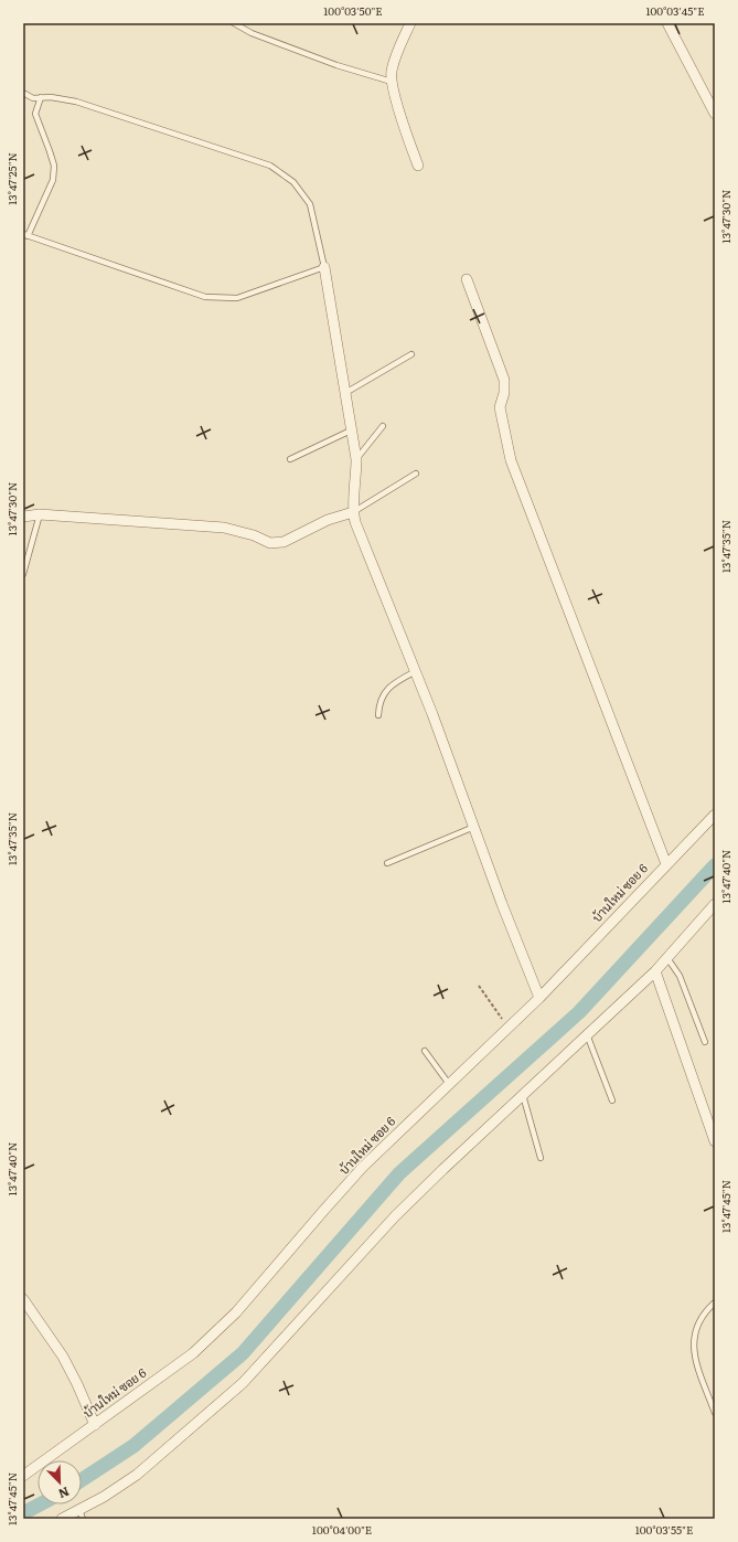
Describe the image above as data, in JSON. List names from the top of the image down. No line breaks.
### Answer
{"streets":{"street":["บ้านใหม่ ซอย 6"]},"north":"bottom right","coordinates":["100°03'50\"E","100°03'45\"E","13°47'25\"N","13°47'30\"N","13°47'35\"N","13°47'40\"N","13°47'45\"N","100°04'00\"E","100°03'55\"E"]}
